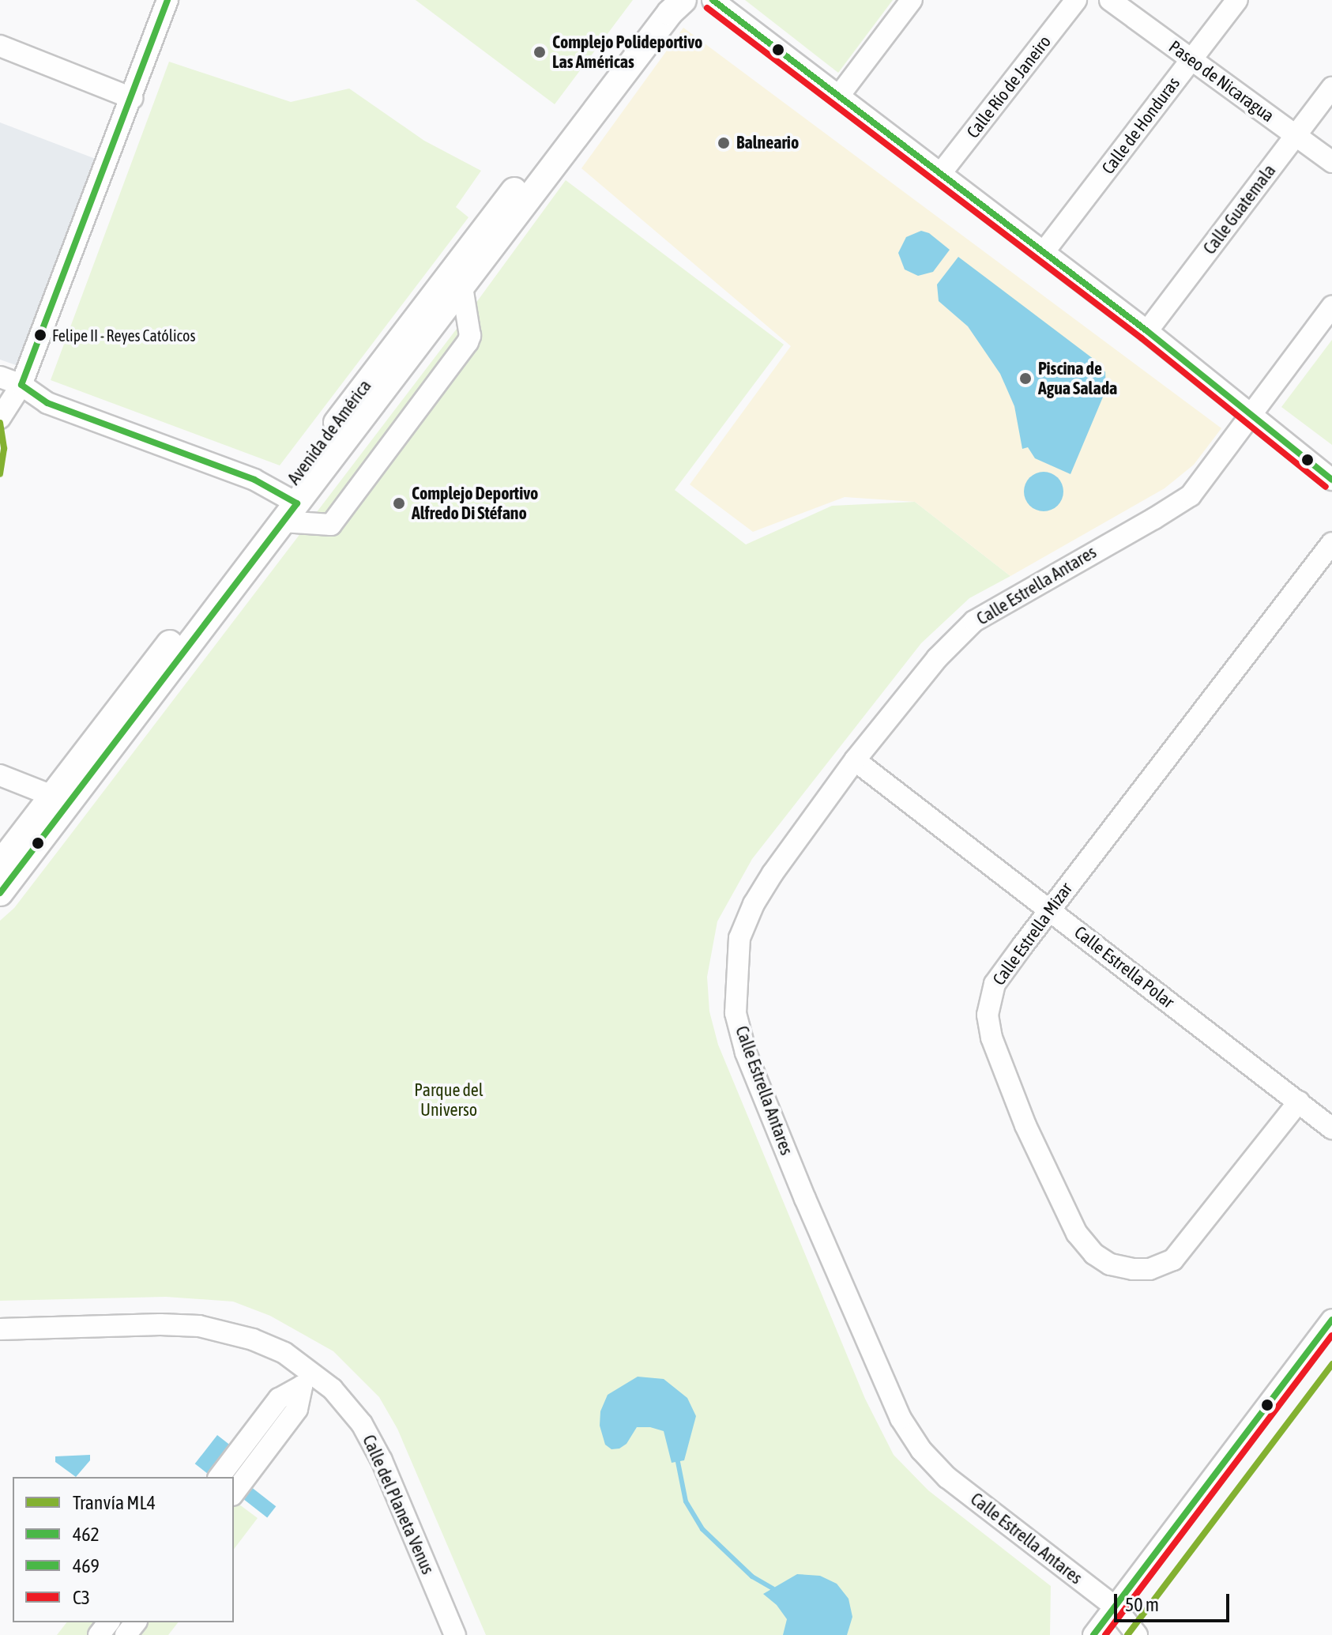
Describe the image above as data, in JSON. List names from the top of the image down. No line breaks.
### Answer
{"streets":{"main road":["Avenida de América"],"street":["Paseo de Nicaragua","Calle Río de Janeiro","Calle de Honduras","Calle Guatemala","Calle Estrella Antares","Calle Estrella Mizar","Calle Estrella Polar","Calle del Planeta Venus"]},"crossings":[["Paseo de Nicaragua","Calle de Honduras"],["Paseo de Nicaragua","Calle Guatemala"],["Calle Estrella Antares","Calle Estrella Polar"],["Calle Estrella Mizar","Calle Estrella Polar"]],"parks":["Parque del Universo"],"places":["Complejo Polideportivo Las Américas","Balneario","Felipe II - Reyes Católicos","Piscina de Agua Salada","Complejo Deportivo Alfredo Di Stéfano"],"lines":["transit line 462","transit line 469","transit line C3","tram line ML4"],"legend":["Tranvía ML4","462","469","C3"],"scale_bar":"50 m"}
